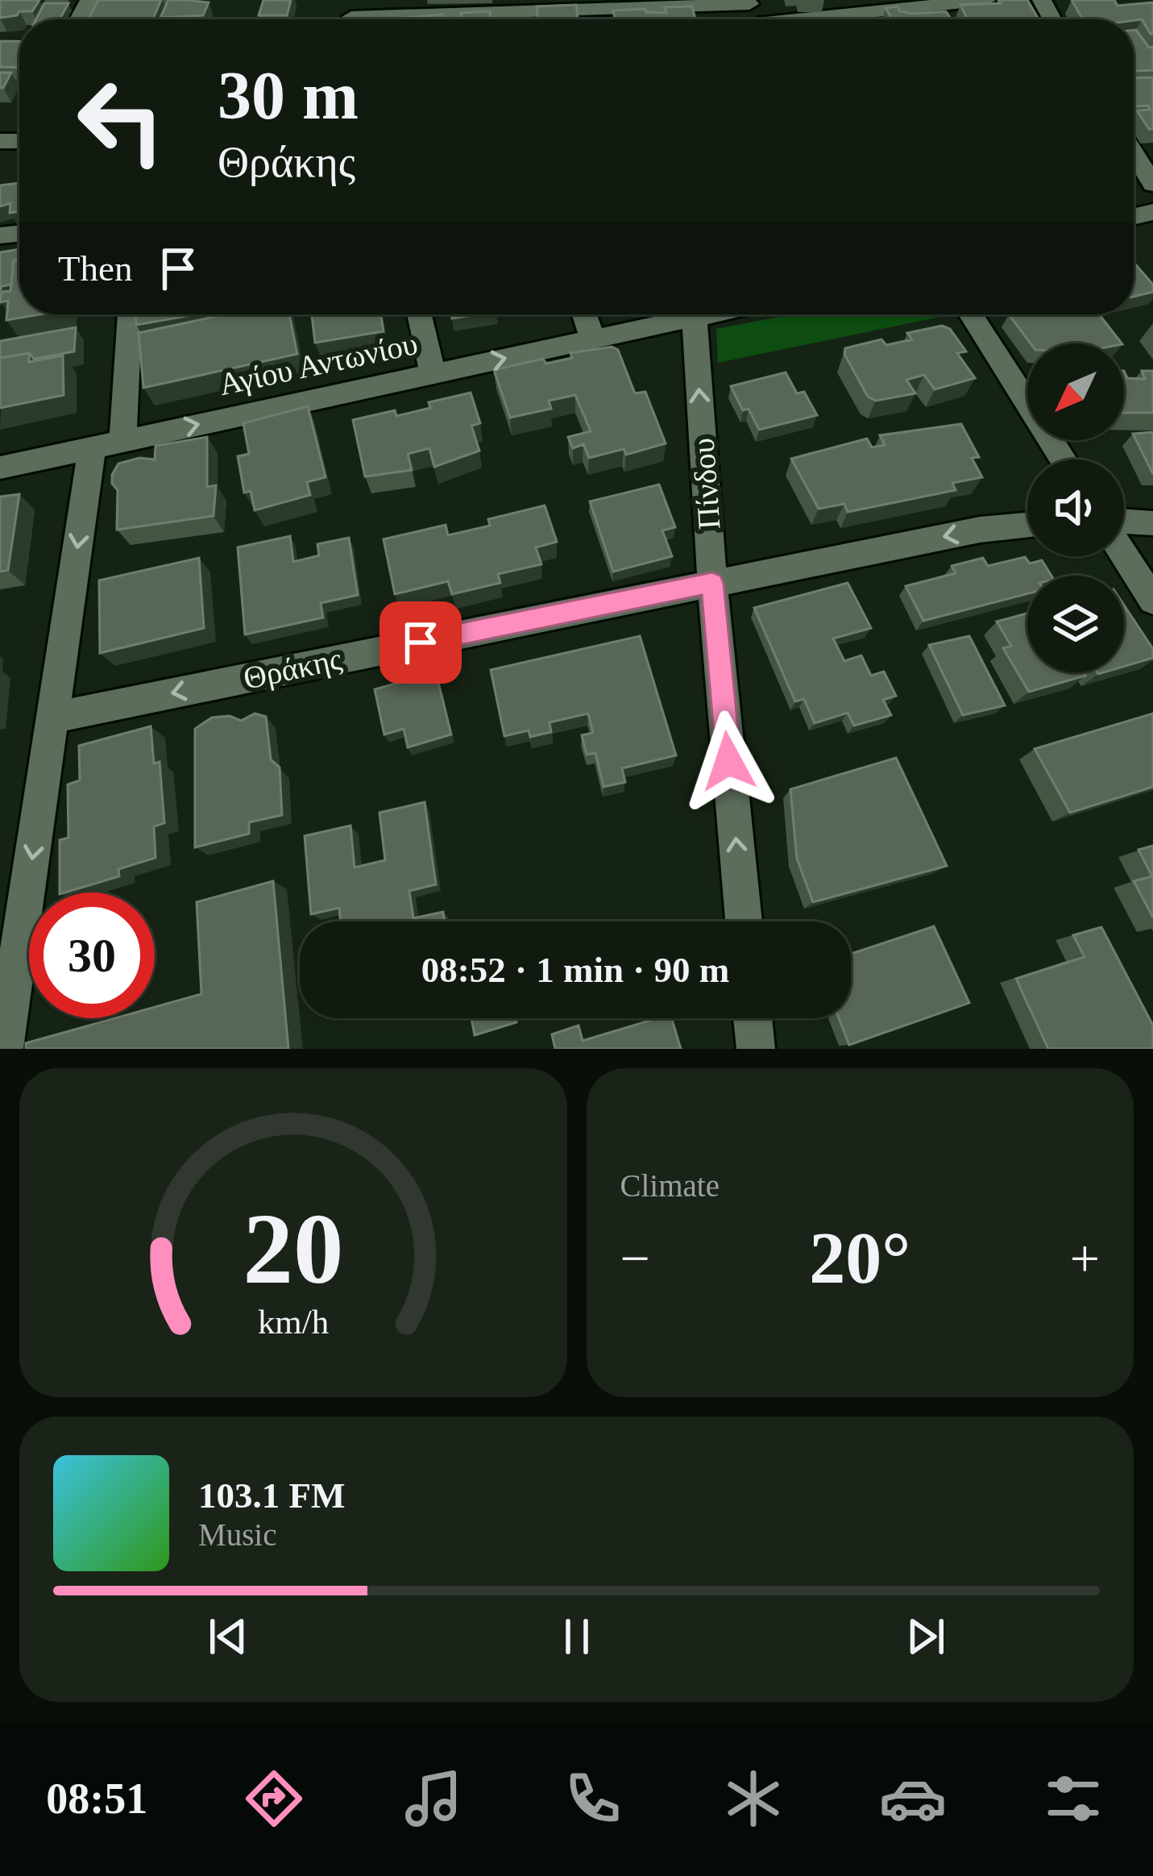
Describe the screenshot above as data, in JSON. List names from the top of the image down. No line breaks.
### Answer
{"streets":{"street":["Αγίου Αντωνίου","Πίνδου","Θράκης"]},"crossings":[["Αγίου Αντωνίου","Πίνδου"],["Πίνδου","Θράκης"]],"one_way":["Αγίου Αντωνίου","Πίνδου","Θράκης"],"north":"bottom left","page":{"turn":["30 m","Θράκης"],"then":"Then","limit":"30","trip":"08:52 · 1 min · 90 m","tile":"Climate","heat":["−","20°","+"],"song":["103.1 FM","Music"],"tabs":"08:51","gauge":["20","km/h"]}}
